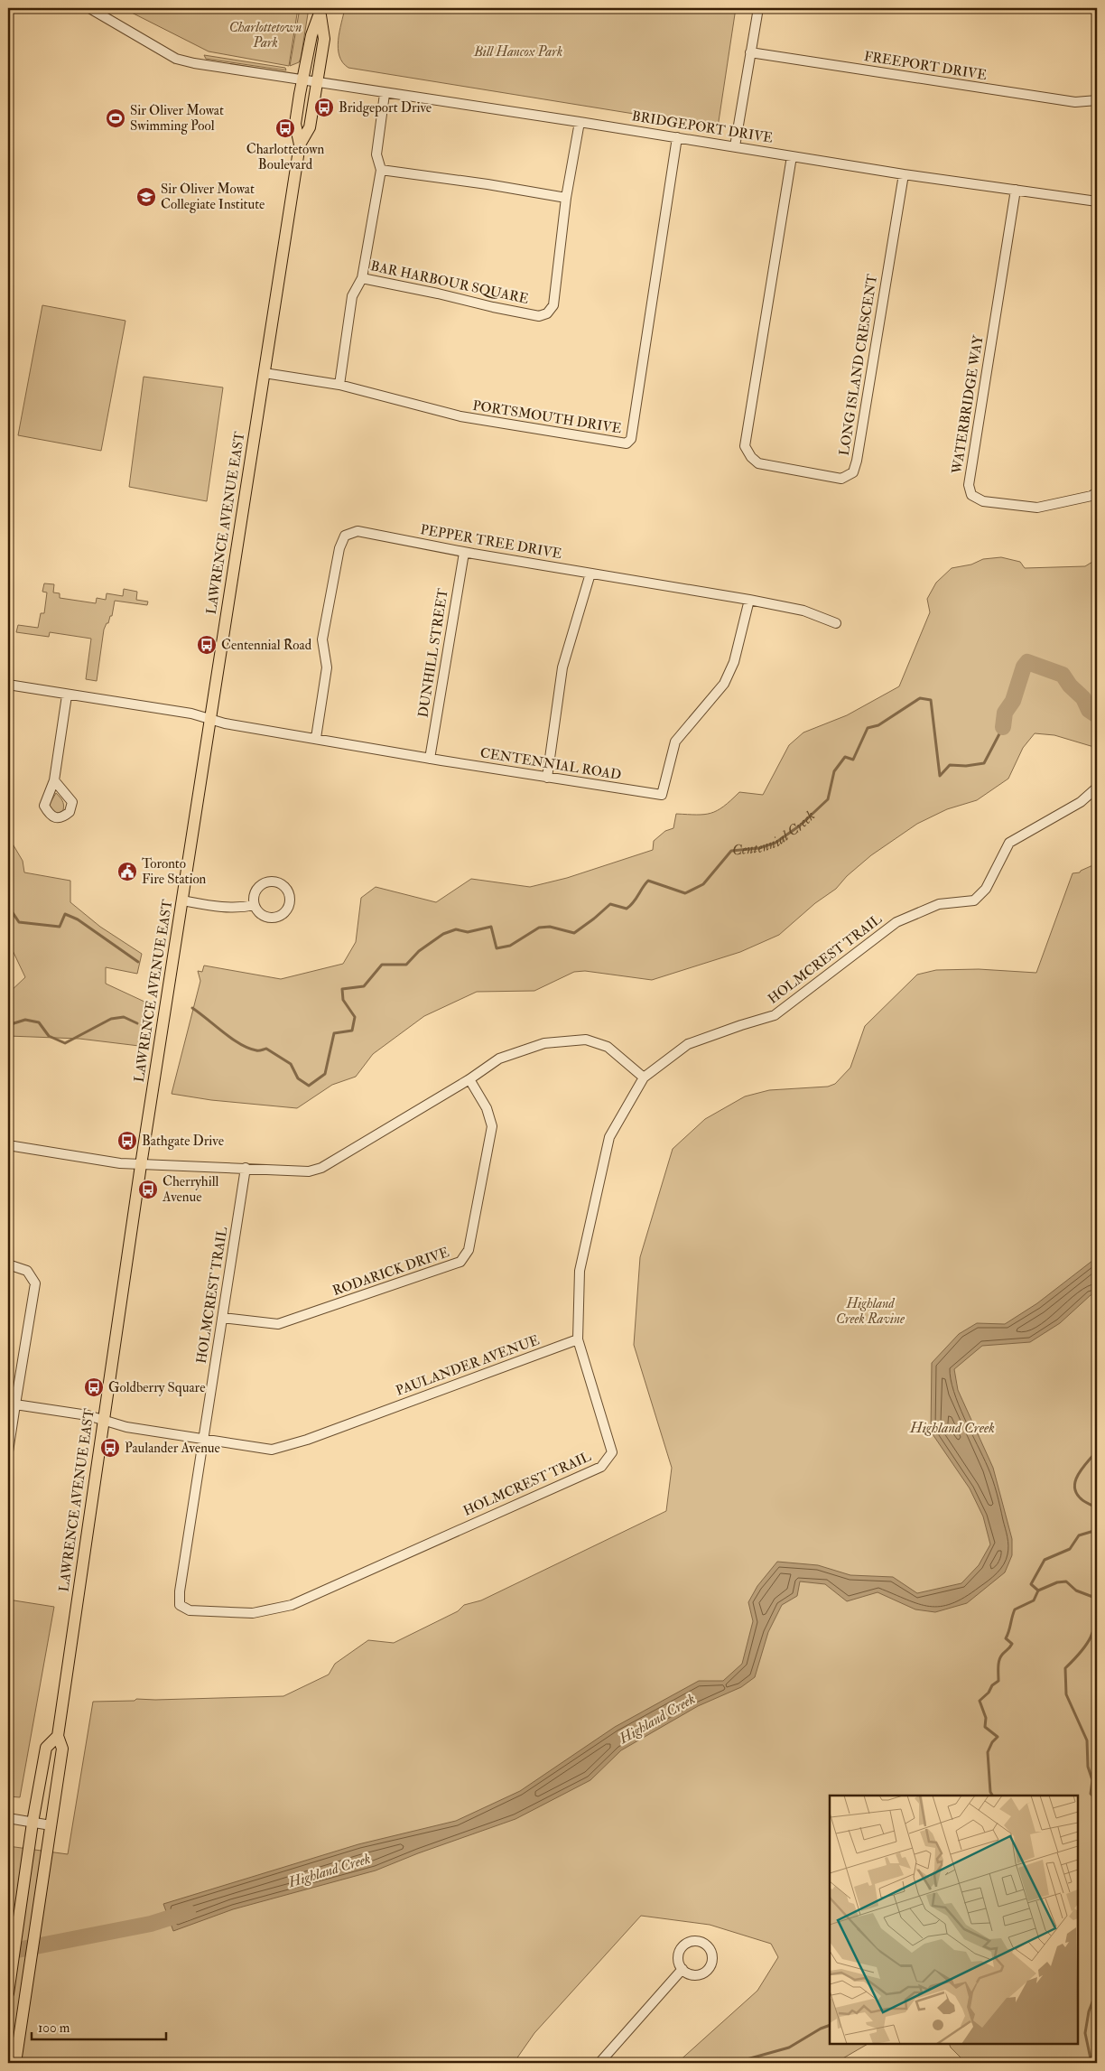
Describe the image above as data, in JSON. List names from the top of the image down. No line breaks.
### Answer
{"streets":{"main road":["LAWRENCE AVENUE EAST"],"street":["FREEPORT DRIVE","BRIDGEPORT DRIVE","BAR HARBOUR SQUARE","LONG ISLAND CRESCENT","WATERBRIDGE WAY","PORTSMOUTH DRIVE","PEPPER TREE DRIVE","DUNHILL STREET","CENTENNIAL ROAD","HOLMCREST TRAIL","RODARICK DRIVE","PAULANDER AVENUE"]},"crossings":[["BRIDGEPORT DRIVE","BAR HARBOUR SQUARE"],["BRIDGEPORT DRIVE","LONG ISLAND CRESCENT"],["BRIDGEPORT DRIVE","WATERBRIDGE WAY"],["BRIDGEPORT DRIVE","PORTSMOUTH DRIVE"],["BRIDGEPORT DRIVE","LAWRENCE AVENUE EAST"],["PORTSMOUTH DRIVE","LAWRENCE AVENUE EAST"],["LAWRENCE AVENUE EAST","CENTENNIAL ROAD"],["LAWRENCE AVENUE EAST","PAULANDER AVENUE"],["PEPPER TREE DRIVE","DUNHILL STREET"],["PEPPER TREE DRIVE","CENTENNIAL ROAD"],["DUNHILL STREET","CENTENNIAL ROAD"],["HOLMCREST TRAIL","RODARICK DRIVE"],["HOLMCREST TRAIL","PAULANDER AVENUE"]],"water":["Centennial Creek","Highland Creek"],"parks":["Charlottetown Park","Bill Hancox Park","Highland Creek Ravine"],"places":{"bus stop":["Bridgeport Drive","Charlottetown Boulevard","Centennial Road","Bathgate Drive","Cherryhill Avenue","Goldberry Square","Paulander Avenue"],"sports":["Sir Oliver Mowat Swimming Pool"],"school or university":["Sir Oliver Mowat Collegiate Institute"],"public building":["Toronto Fire Station"]},"scale_bar":"100 m"}
